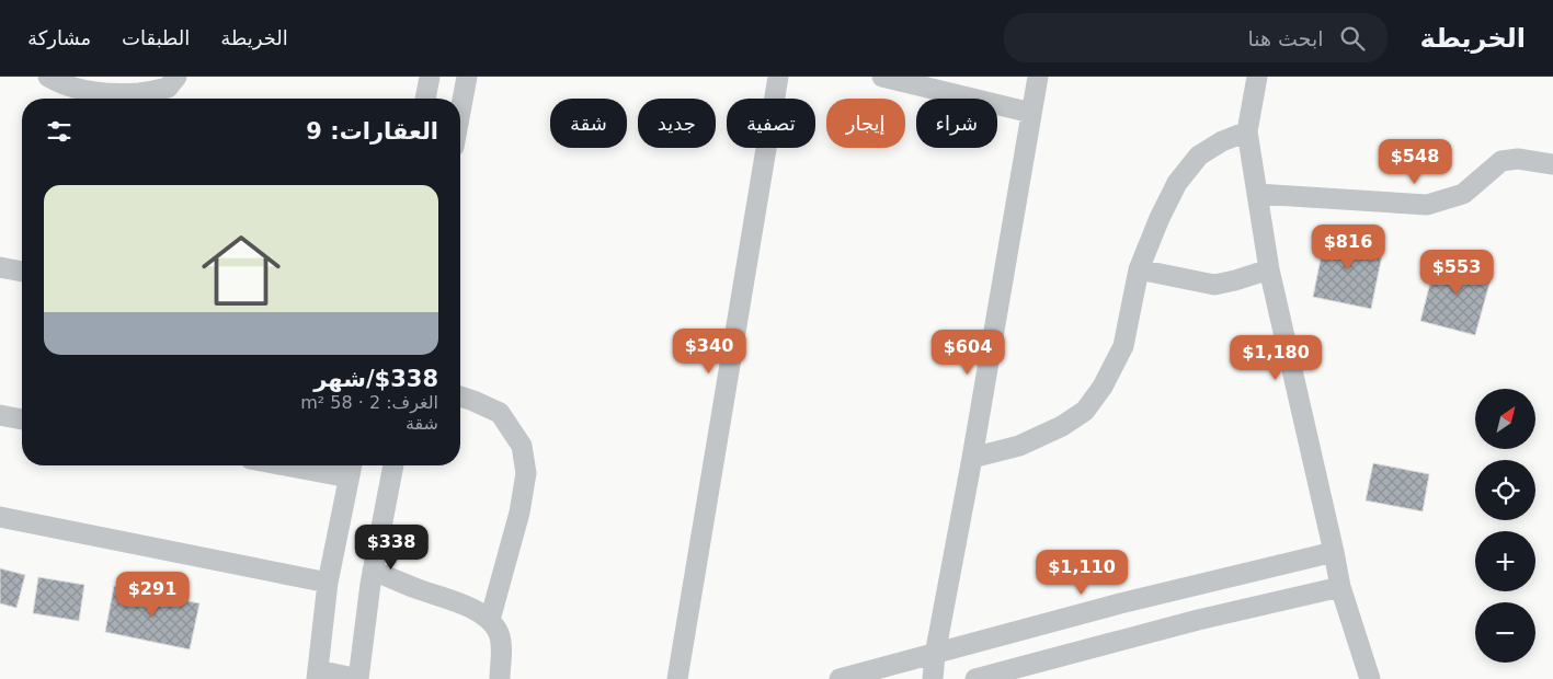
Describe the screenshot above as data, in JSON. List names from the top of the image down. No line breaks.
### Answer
{"north":"top right","page":{"header":"الخريطة","search":"ابحث هنا","nav":["الخريطة","الطبقات","مشاركة"],"chip":["شراء","إيجار","تصفية","جديد","شقة"],"heading":"العقارات: 9","price":["$548","$816","$553","$340","$604","$1,180","$338","$1,110","$291"],"list":[{"name":"$338/شهر","note":"الغرف: 2 · 58 m² · شقة"}],"map_buttons":["+","−"]}}
